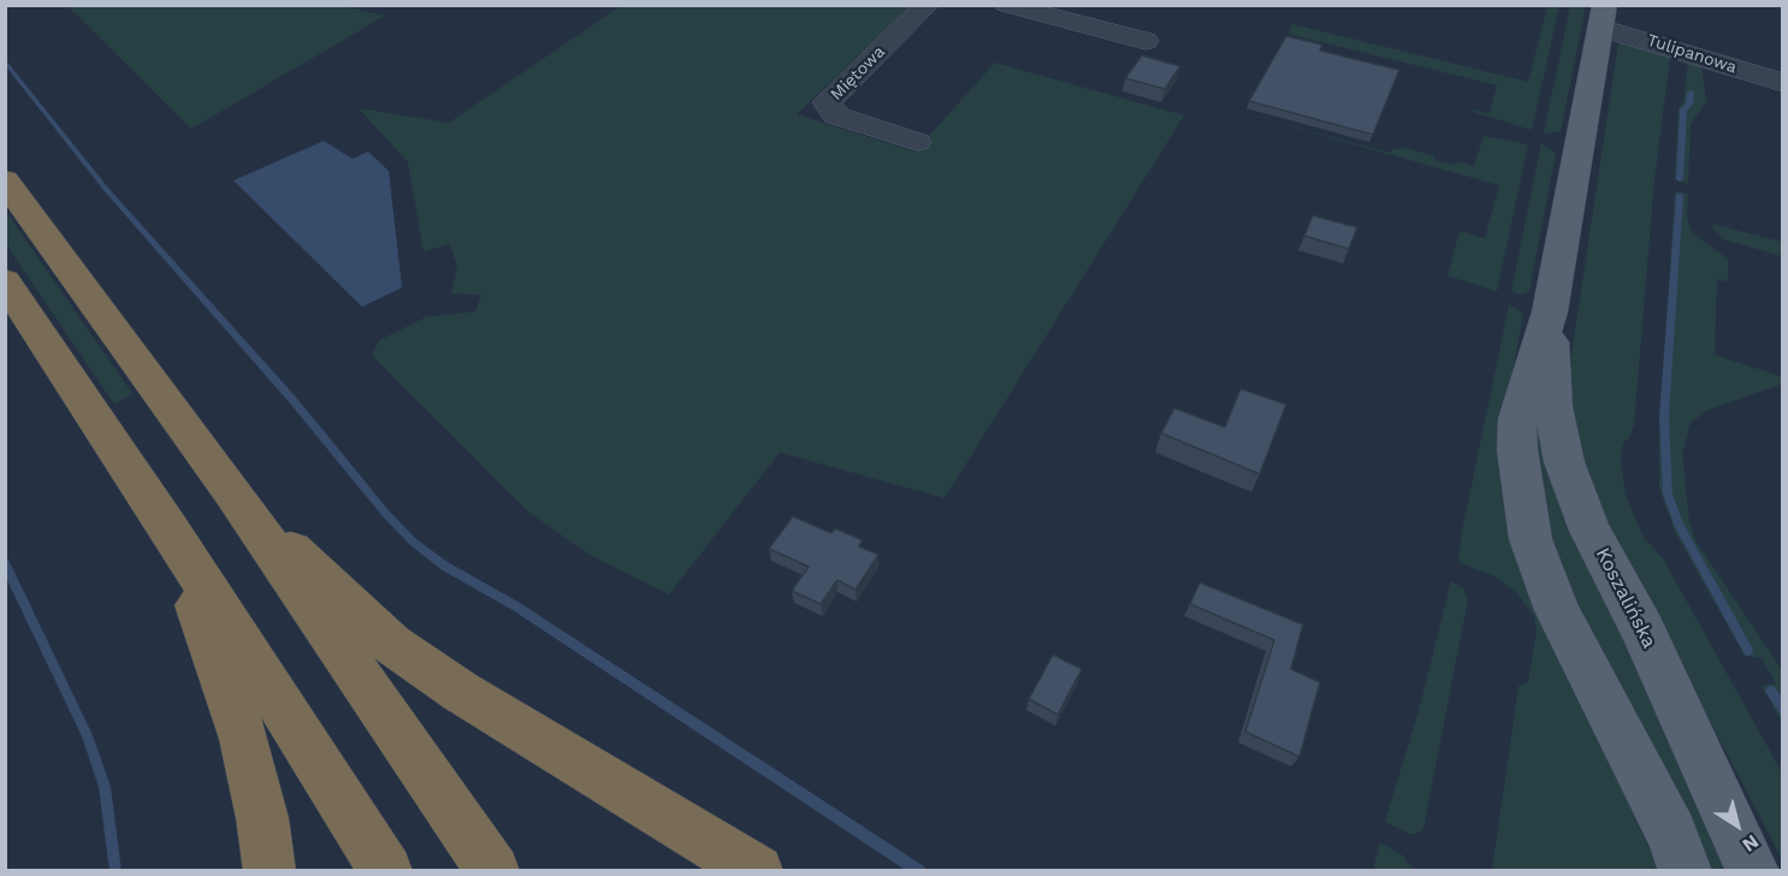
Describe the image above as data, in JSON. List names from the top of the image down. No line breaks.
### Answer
{"streets":{"main road":["Koszalińska"],"street":["Tulipanowa","Miętowa"]},"crossings":[["Tulipanowa","Koszalińska"]],"north":"bottom right"}
